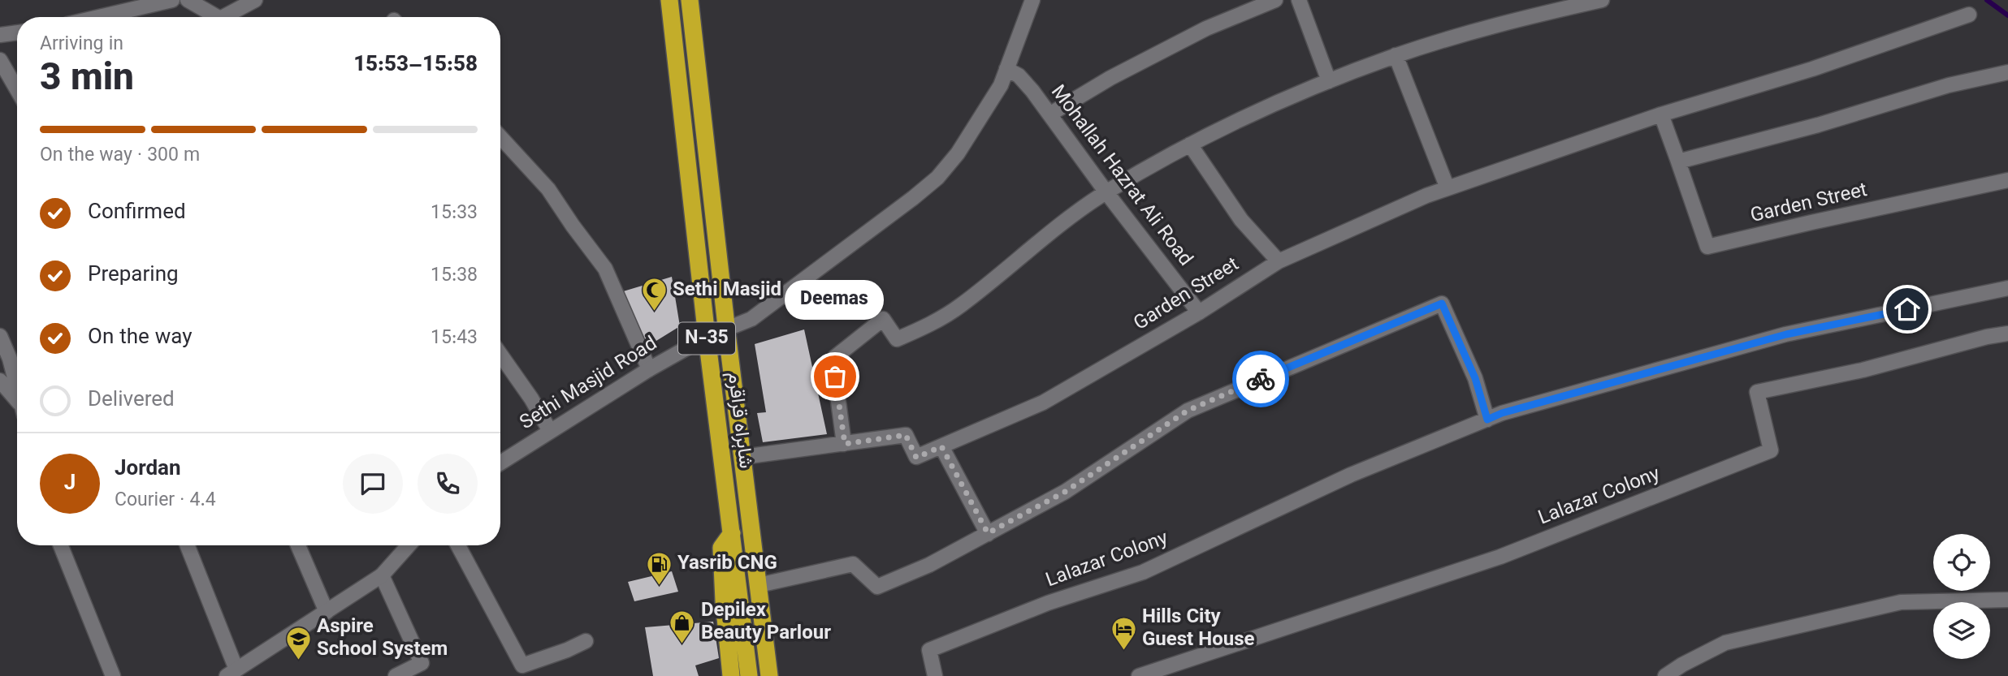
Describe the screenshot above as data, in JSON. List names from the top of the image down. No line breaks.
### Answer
{"streets":{"highway":["N-35","شاہراہ قراقرم"],"street":["Mohallah Hazrat Ali Road","Garden Street","Sethi Masjid Road","Lalazar Colony"]},"crossings":[["Mohallah Hazrat Ali Road","Garden Street"],["Garden Street","شاہراہ قراقرم"],["Sethi Masjid Road","شاہراہ قراقرم"]],"places":{"mosque":["Sethi Masjid"],"other":["Deemas"],"fuel station":["Yasrib CNG"],"shop":["Depilex Beauty Parlour"],"hotel":["Hills City Guest House"],"school or university":["Aspire School System"]},"page":{"heading":["3 min","Arriving in","15:53–15:58"],"panel":["Jordan","Courier · 4.4"],"bar":"On the way · 300 m","list":[["Confirmed","15:33"],["Preparing","15:38"],["On the way","15:43"],"Delivered"],"bubble":"Deemas","round":"J"}}
